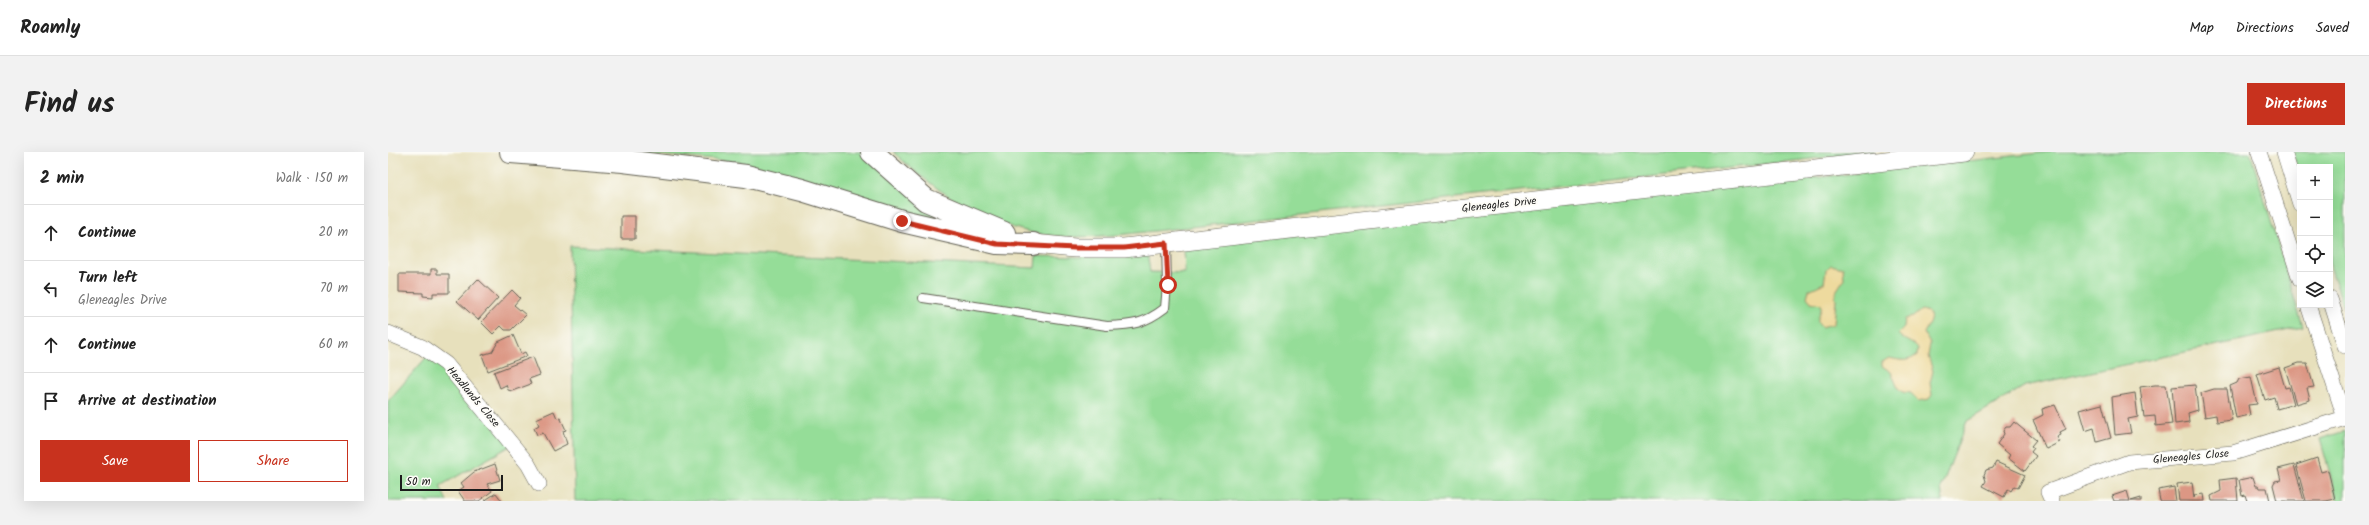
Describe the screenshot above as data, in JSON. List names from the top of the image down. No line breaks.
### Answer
{"streets":{"street":["Gleneagles Drive","Headlands Close","Gleneagles Close"]},"scale_bar":"50 m","page":{"header":"Roamly","nav":["Map","Directions","Saved"],"title":"Find us","buttons":["Directions",["Save","Share"]],"heading":["2 min","Walk · 150 m"],"map_buttons":["+","−"],"list":[["Continue","20 m"],["Turn left","Gleneagles Drive","70 m"],["Continue","60 m"],"Arrive at destination"],"scale":"50 m"}}
